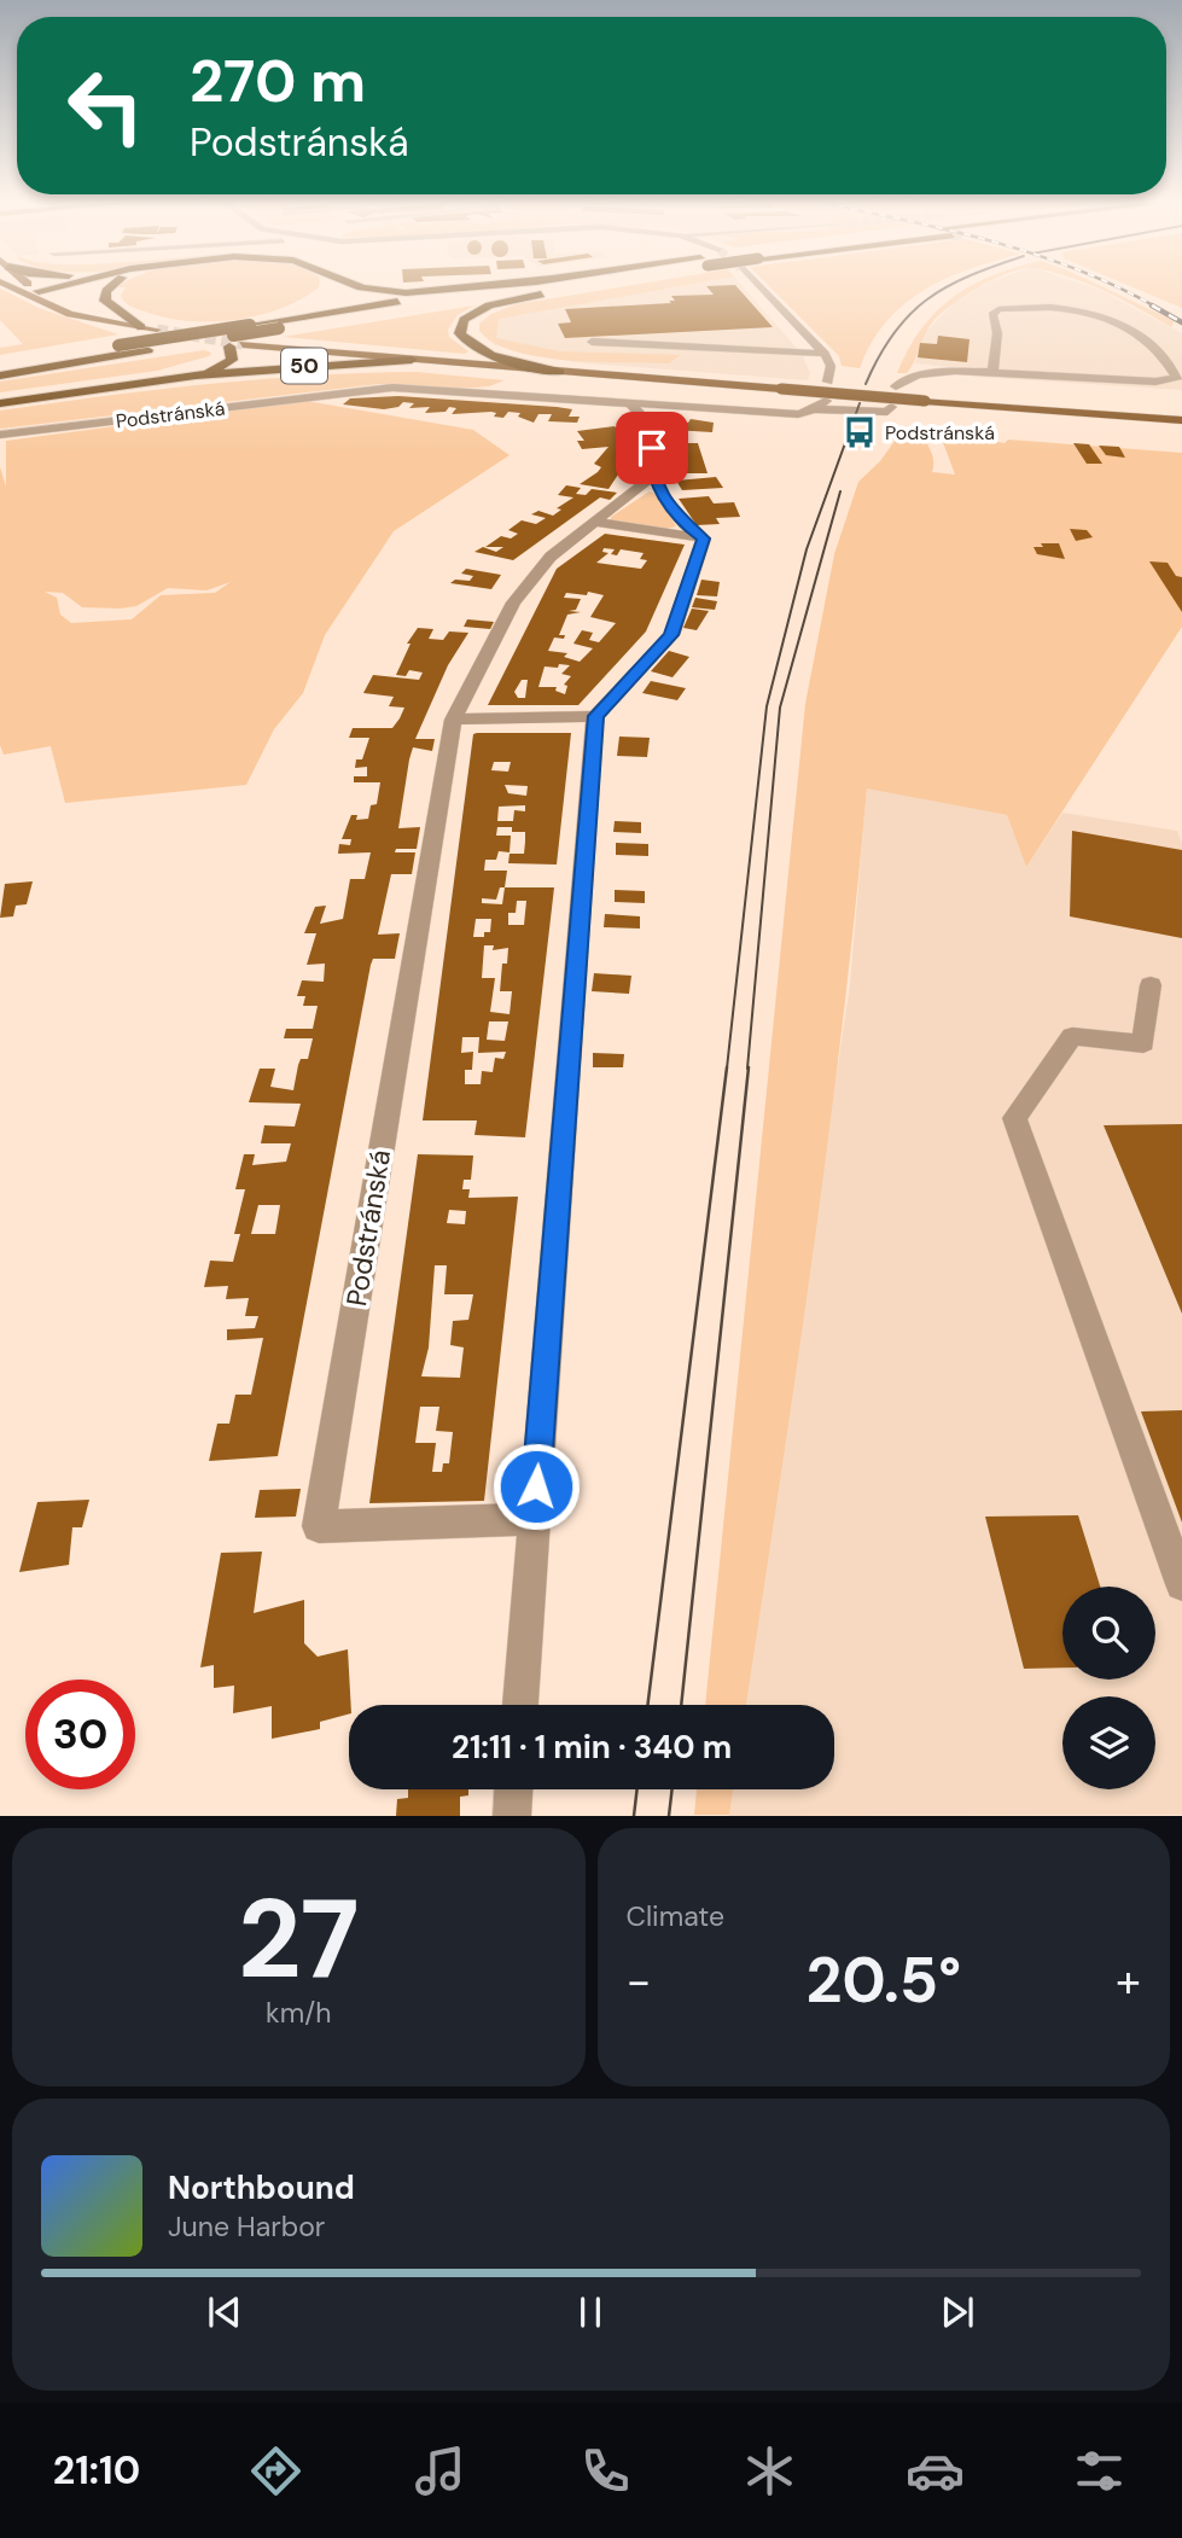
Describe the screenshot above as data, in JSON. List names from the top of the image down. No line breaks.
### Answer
{"streets":{"highway":["50"],"street":["Podstránská"]},"places":{"bus stop":["Podstránská"]},"page":{"turn":["270 m","Podstránská"],"limit":"30","trip":"21:11 · 1 min · 340 m","tile":[["27","km/h"],"Climate"],"heat":["−","20.5°","+"],"song":["Northbound","June Harbor"],"tabs":"21:10"}}
